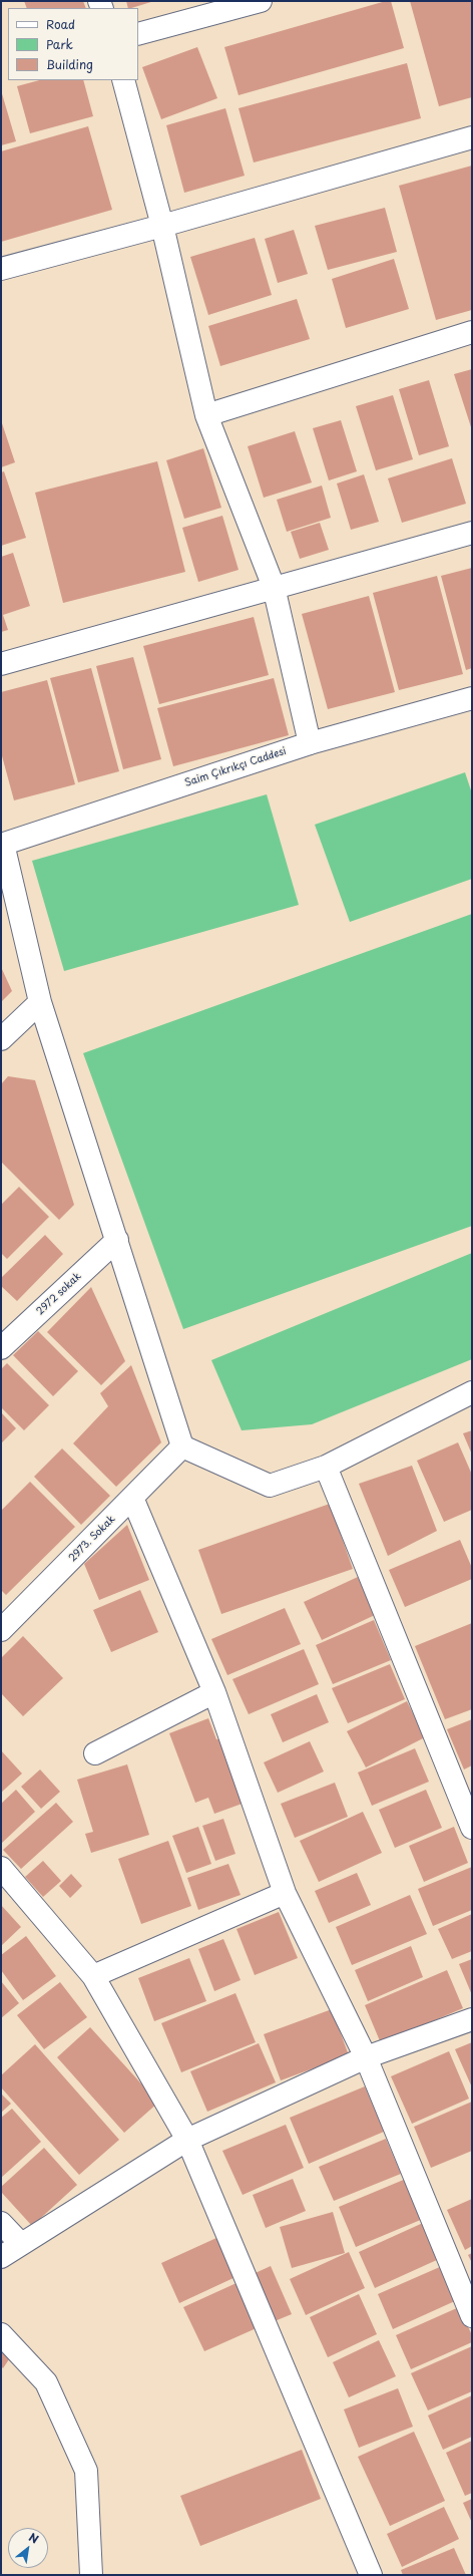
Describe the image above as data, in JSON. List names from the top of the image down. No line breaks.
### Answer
{"streets":{"street":["Saim Çıkrıkçı Caddesi","2972 sokak","2973. Sokak"]},"legend":["Road","Park","Building"],"north":"top right"}
